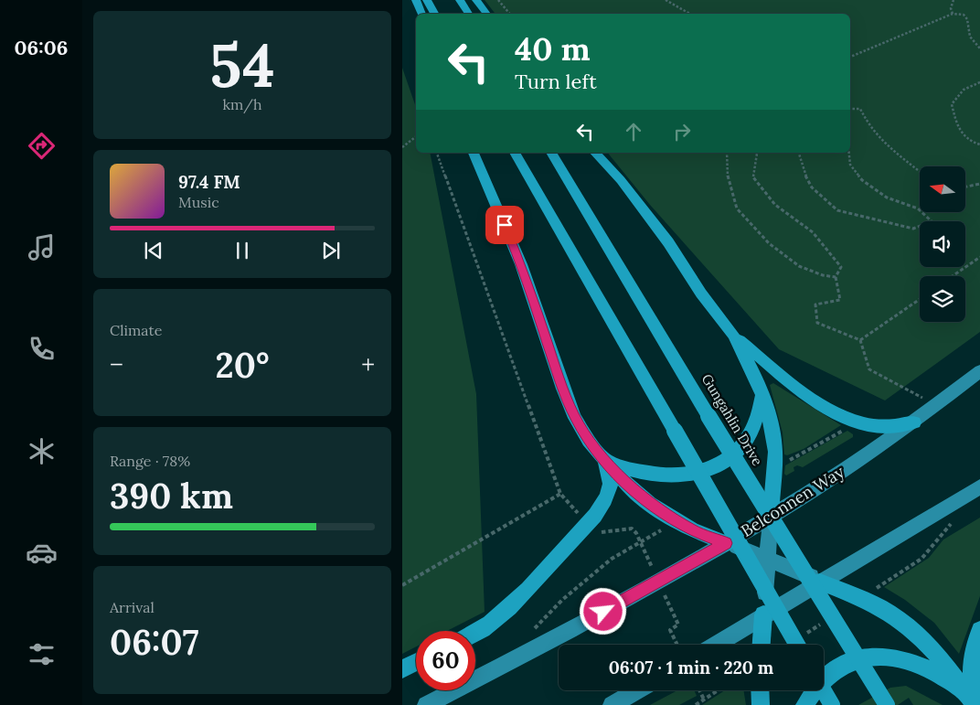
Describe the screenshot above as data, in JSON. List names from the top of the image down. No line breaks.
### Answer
{"streets":{"highway":["Gungahlin Drive"],"main road":["Belconnen Way"]},"north":"left","page":{"tabs":"06:06","tile":[["54","km/h"],"Climate",["Range · 78%","390 km"],["Arrival","06:07"]],"turn":["40 m","Turn left"],"song":["97.4 FM","Music"],"heat":["−","20°","+"],"limit":"60","trip":"06:07 · 1 min · 220 m"}}
